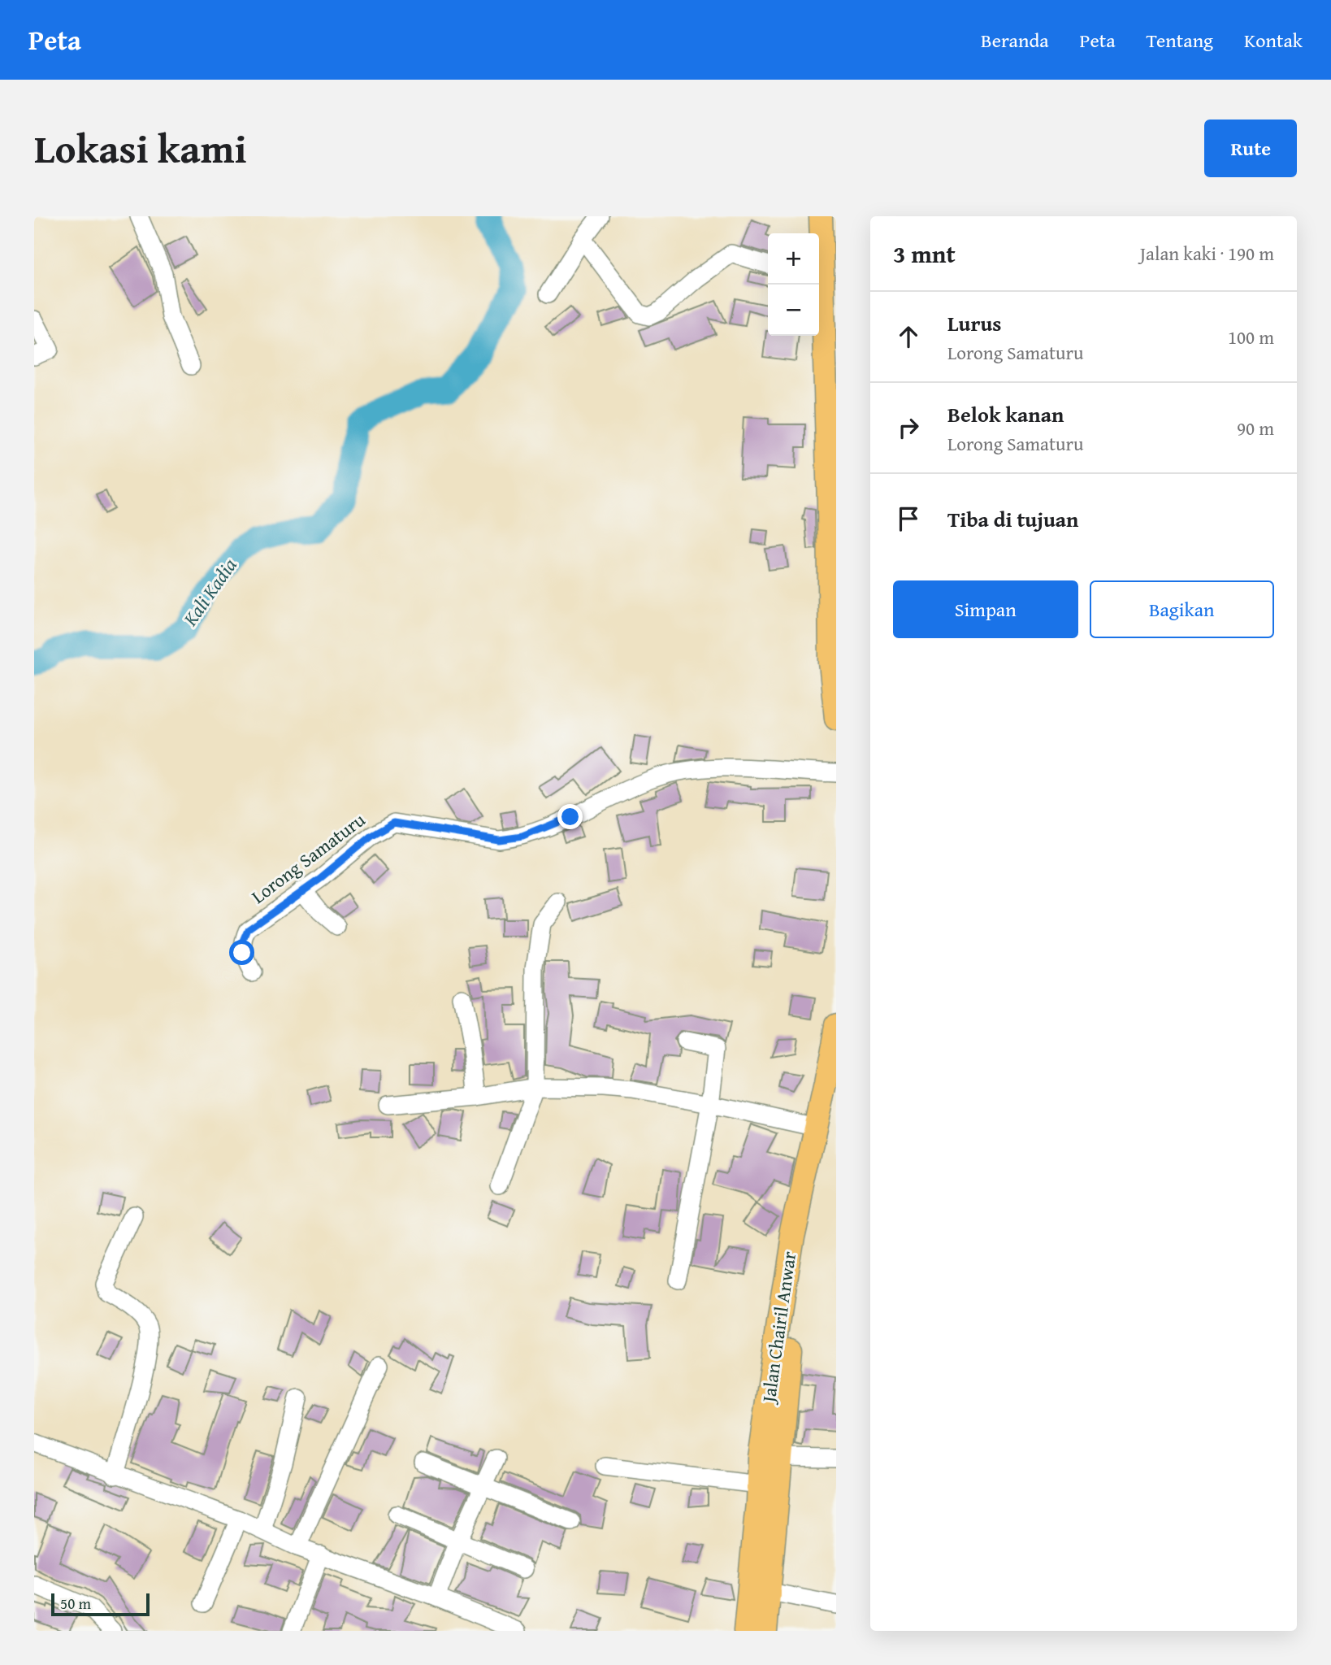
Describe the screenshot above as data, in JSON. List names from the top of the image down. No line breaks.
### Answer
{"streets":{"main road":["Jalan Chairil Anwar"],"street":["Lorong Samaturu"]},"water":["Kali Kadia"],"scale_bar":"50 m","page":{"header":"Peta","nav":["Beranda","Peta","Tentang","Kontak"],"title":"Lokasi kami","buttons":["Rute",["Simpan","Bagikan"]],"heading":["3 mnt","Jalan kaki · 190 m"],"map_buttons":["+","−"],"list":[["Lurus","Lorong Samaturu","100 m"],["Belok kanan","Lorong Samaturu","90 m"],"Tiba di tujuan"],"scale":"50 m"}}
